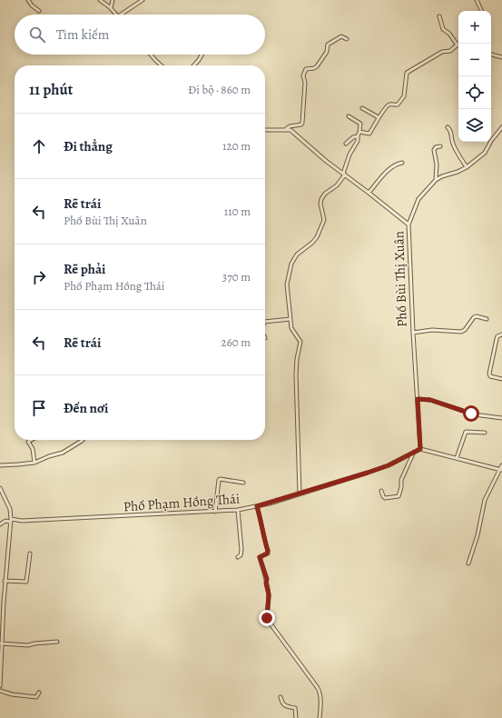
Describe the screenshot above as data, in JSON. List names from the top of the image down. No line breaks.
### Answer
{"streets":{"street":["Phố Bùi Thị Xuân","Phố Phạm Hồng Thái"]},"crossings":[["Phố Bùi Thị Xuân","Phố Phạm Hồng Thái"]],"page":{"map_buttons":["+","−"],"search":"Tìm kiếm","heading":["11 phút","Đi bộ · 860 m"],"list":[["Đi thẳng","120 m"],["Rẽ trái","Phố Bùi Thị Xuân","110 m"],["Rẽ phải","Phố Phạm Hồng Thái","370 m"],["Rẽ trái","260 m"],"Đến nơi"]}}
